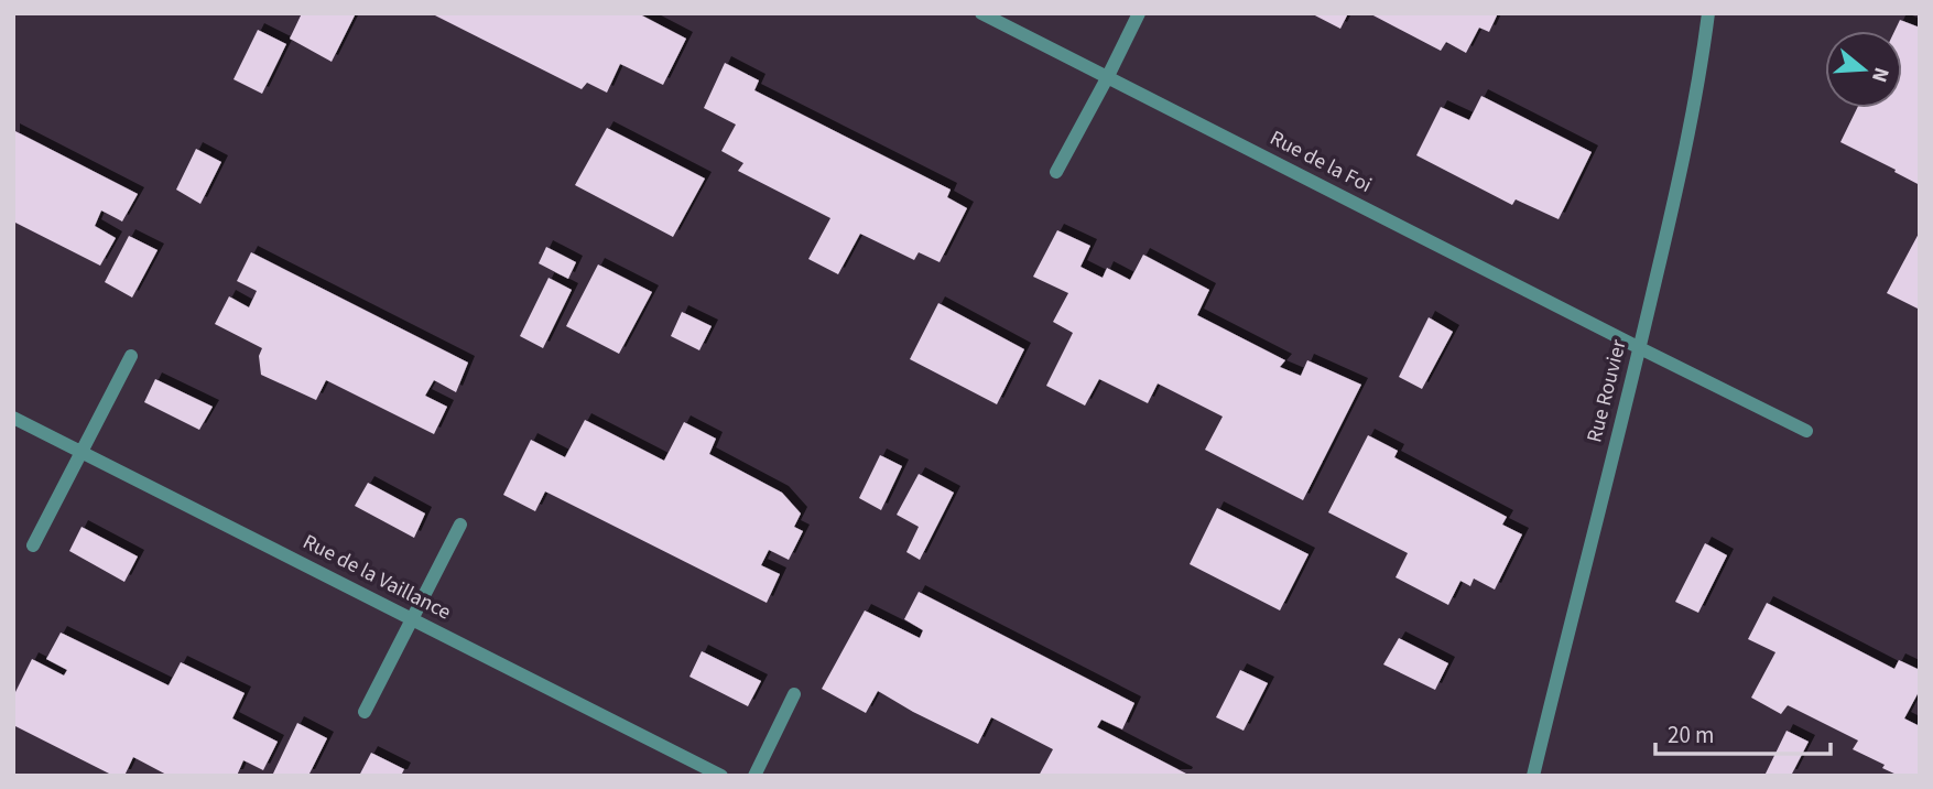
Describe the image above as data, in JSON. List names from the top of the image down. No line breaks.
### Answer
{"streets":{"street":["Rue de la Foi","Rue Rouvier","Rue de la Vaillance"]},"crossings":[["Rue de la Foi","Rue Rouvier"]],"scale_bar":"20 m","north":"right"}
